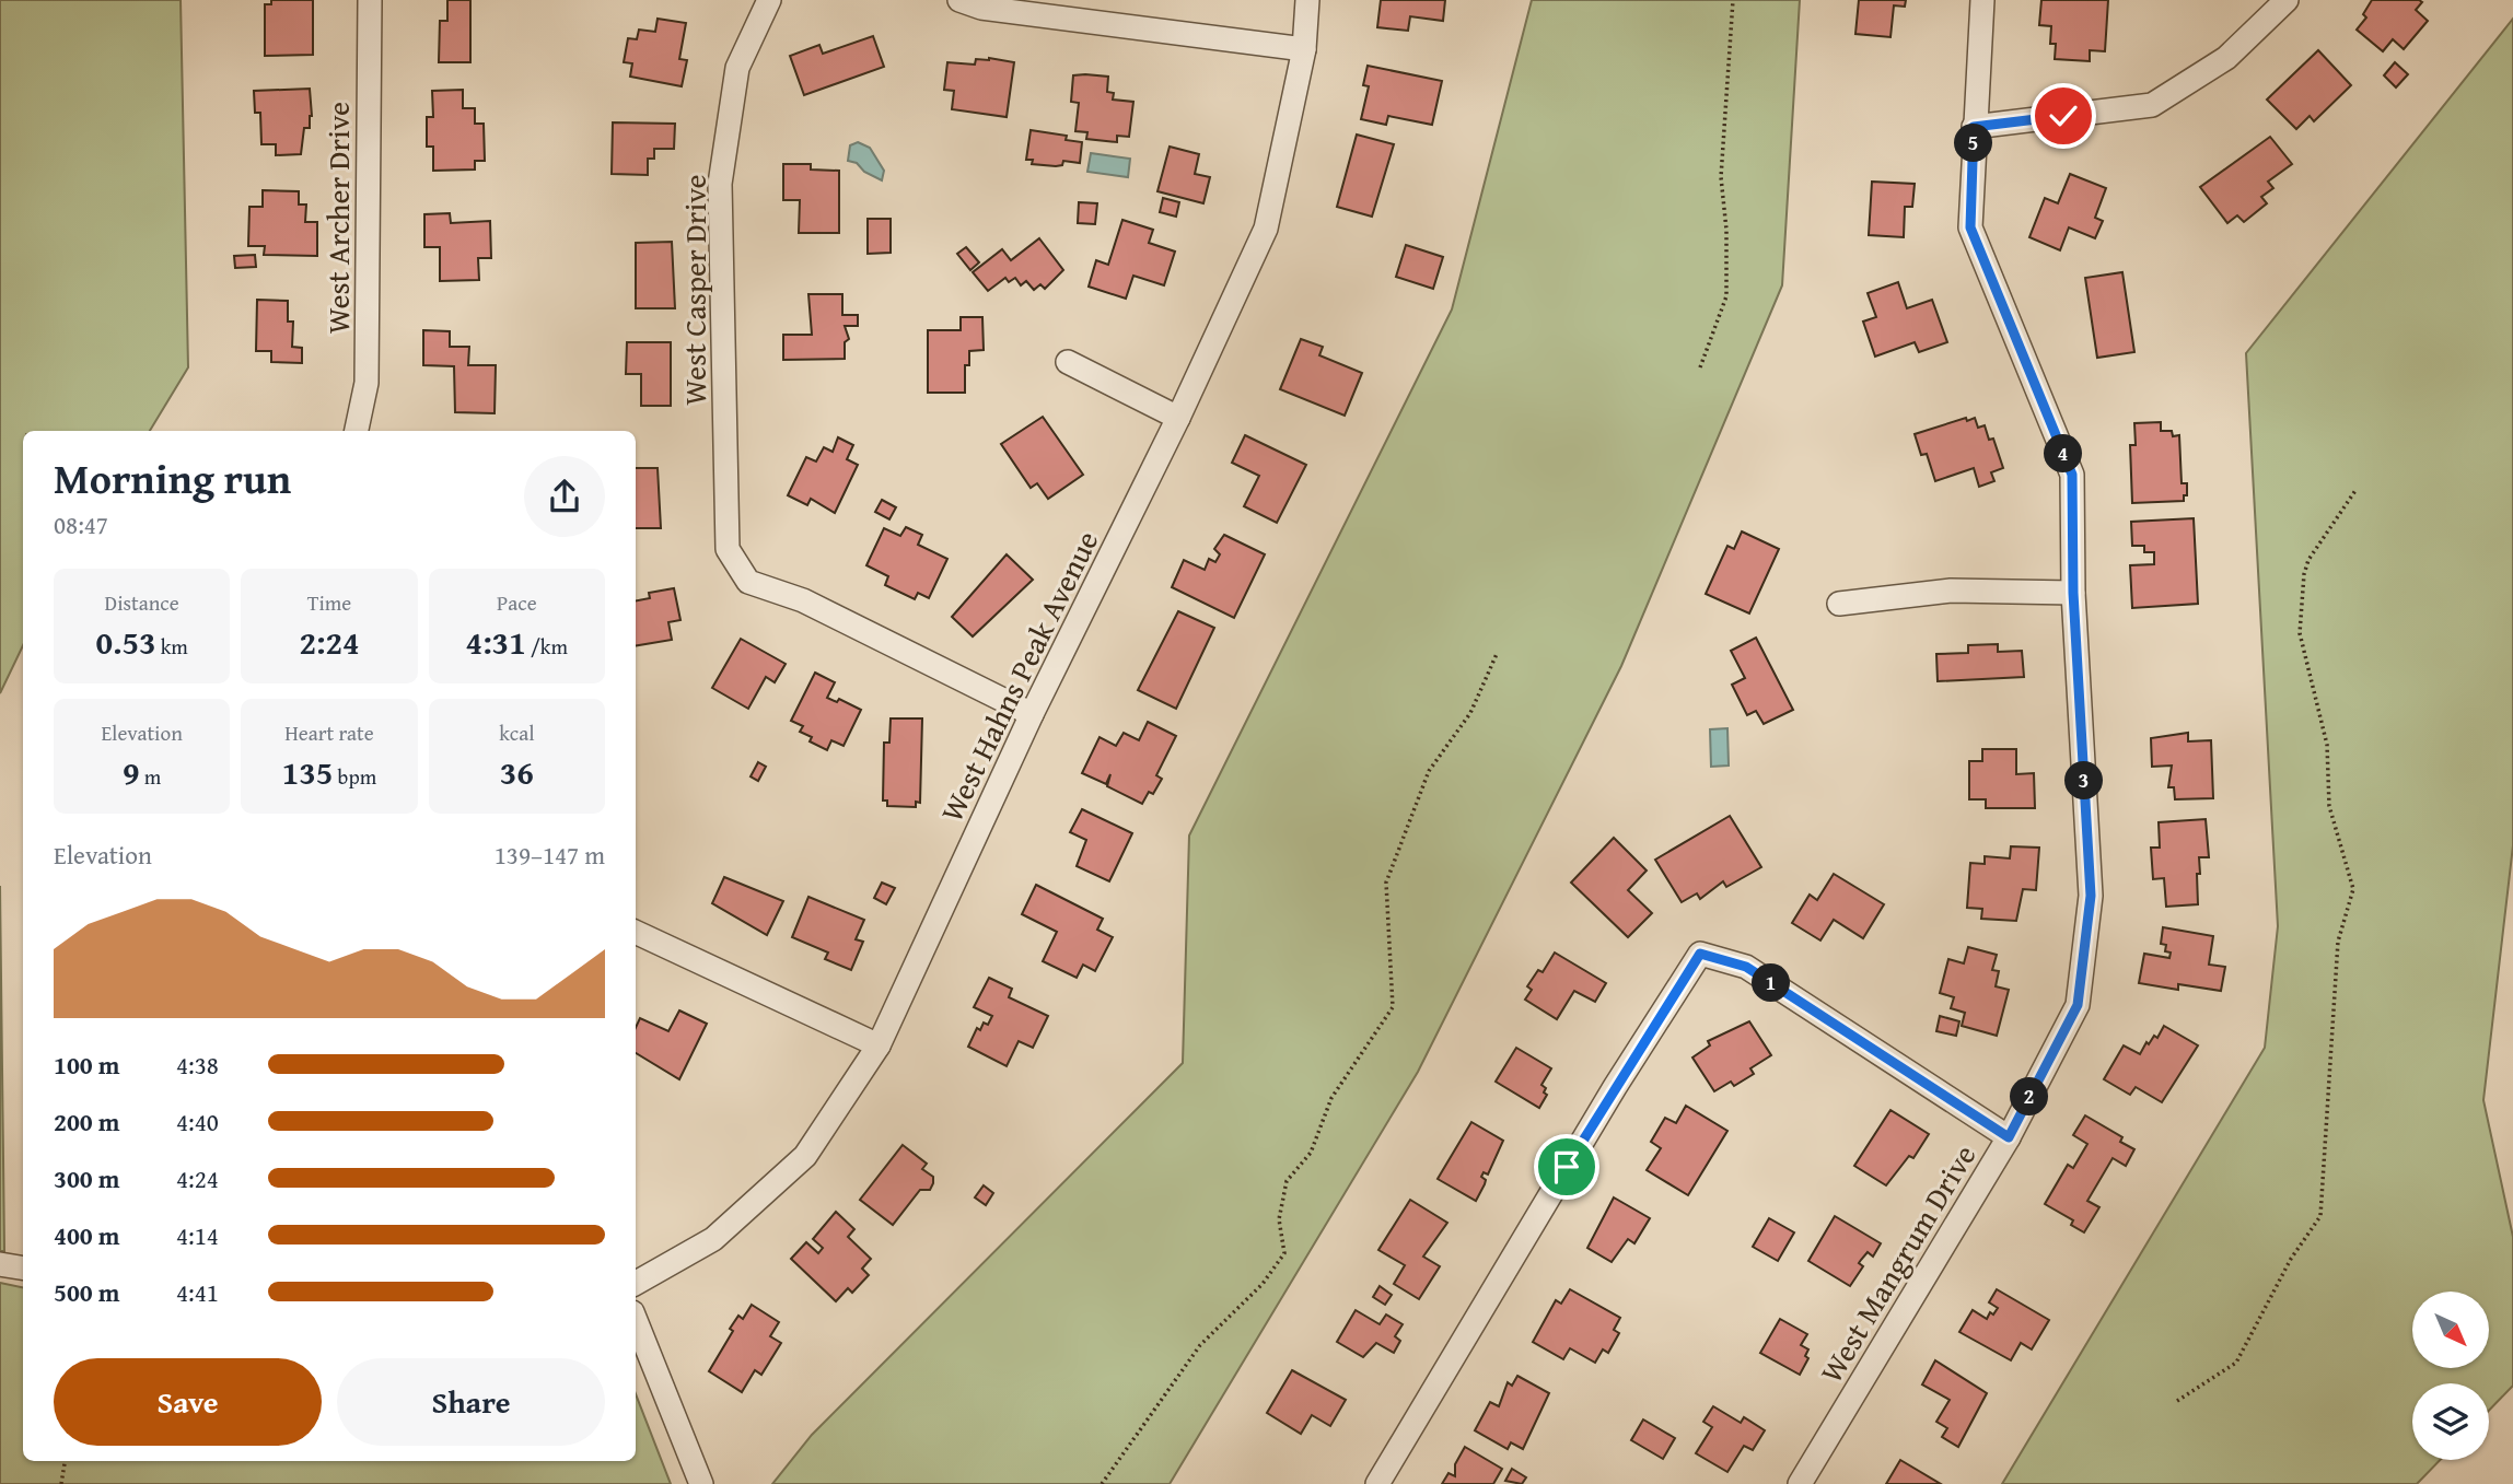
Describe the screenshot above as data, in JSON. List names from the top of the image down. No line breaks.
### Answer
{"streets":{"street":["West Archer Drive","West Casper Drive","West Hahns Peak Avenue","West Mangrum Drive"]},"crossings":[["West Casper Drive","West Hahns Peak Avenue"]],"north":"bottom right","page":{"pins":["5","4","3","1","2"],"heading":["Morning run","08:47"],"stats":[["Distance","0.53 km"],["Time","2:24"],["Pace","4:31 /km"],["Elevation","9 m"],["Heart rate","135 bpm"],["kcal","36"]],"chart":["Elevation","139–147 m"],"list":[{"name":"100 m","note":"4:38"},{"name":"200 m","note":"4:40"},{"name":"300 m","note":"4:24"},{"name":"400 m","note":"4:14"},{"name":"500 m","note":"4:41"}],"buttons":["Save","Share"]}}
